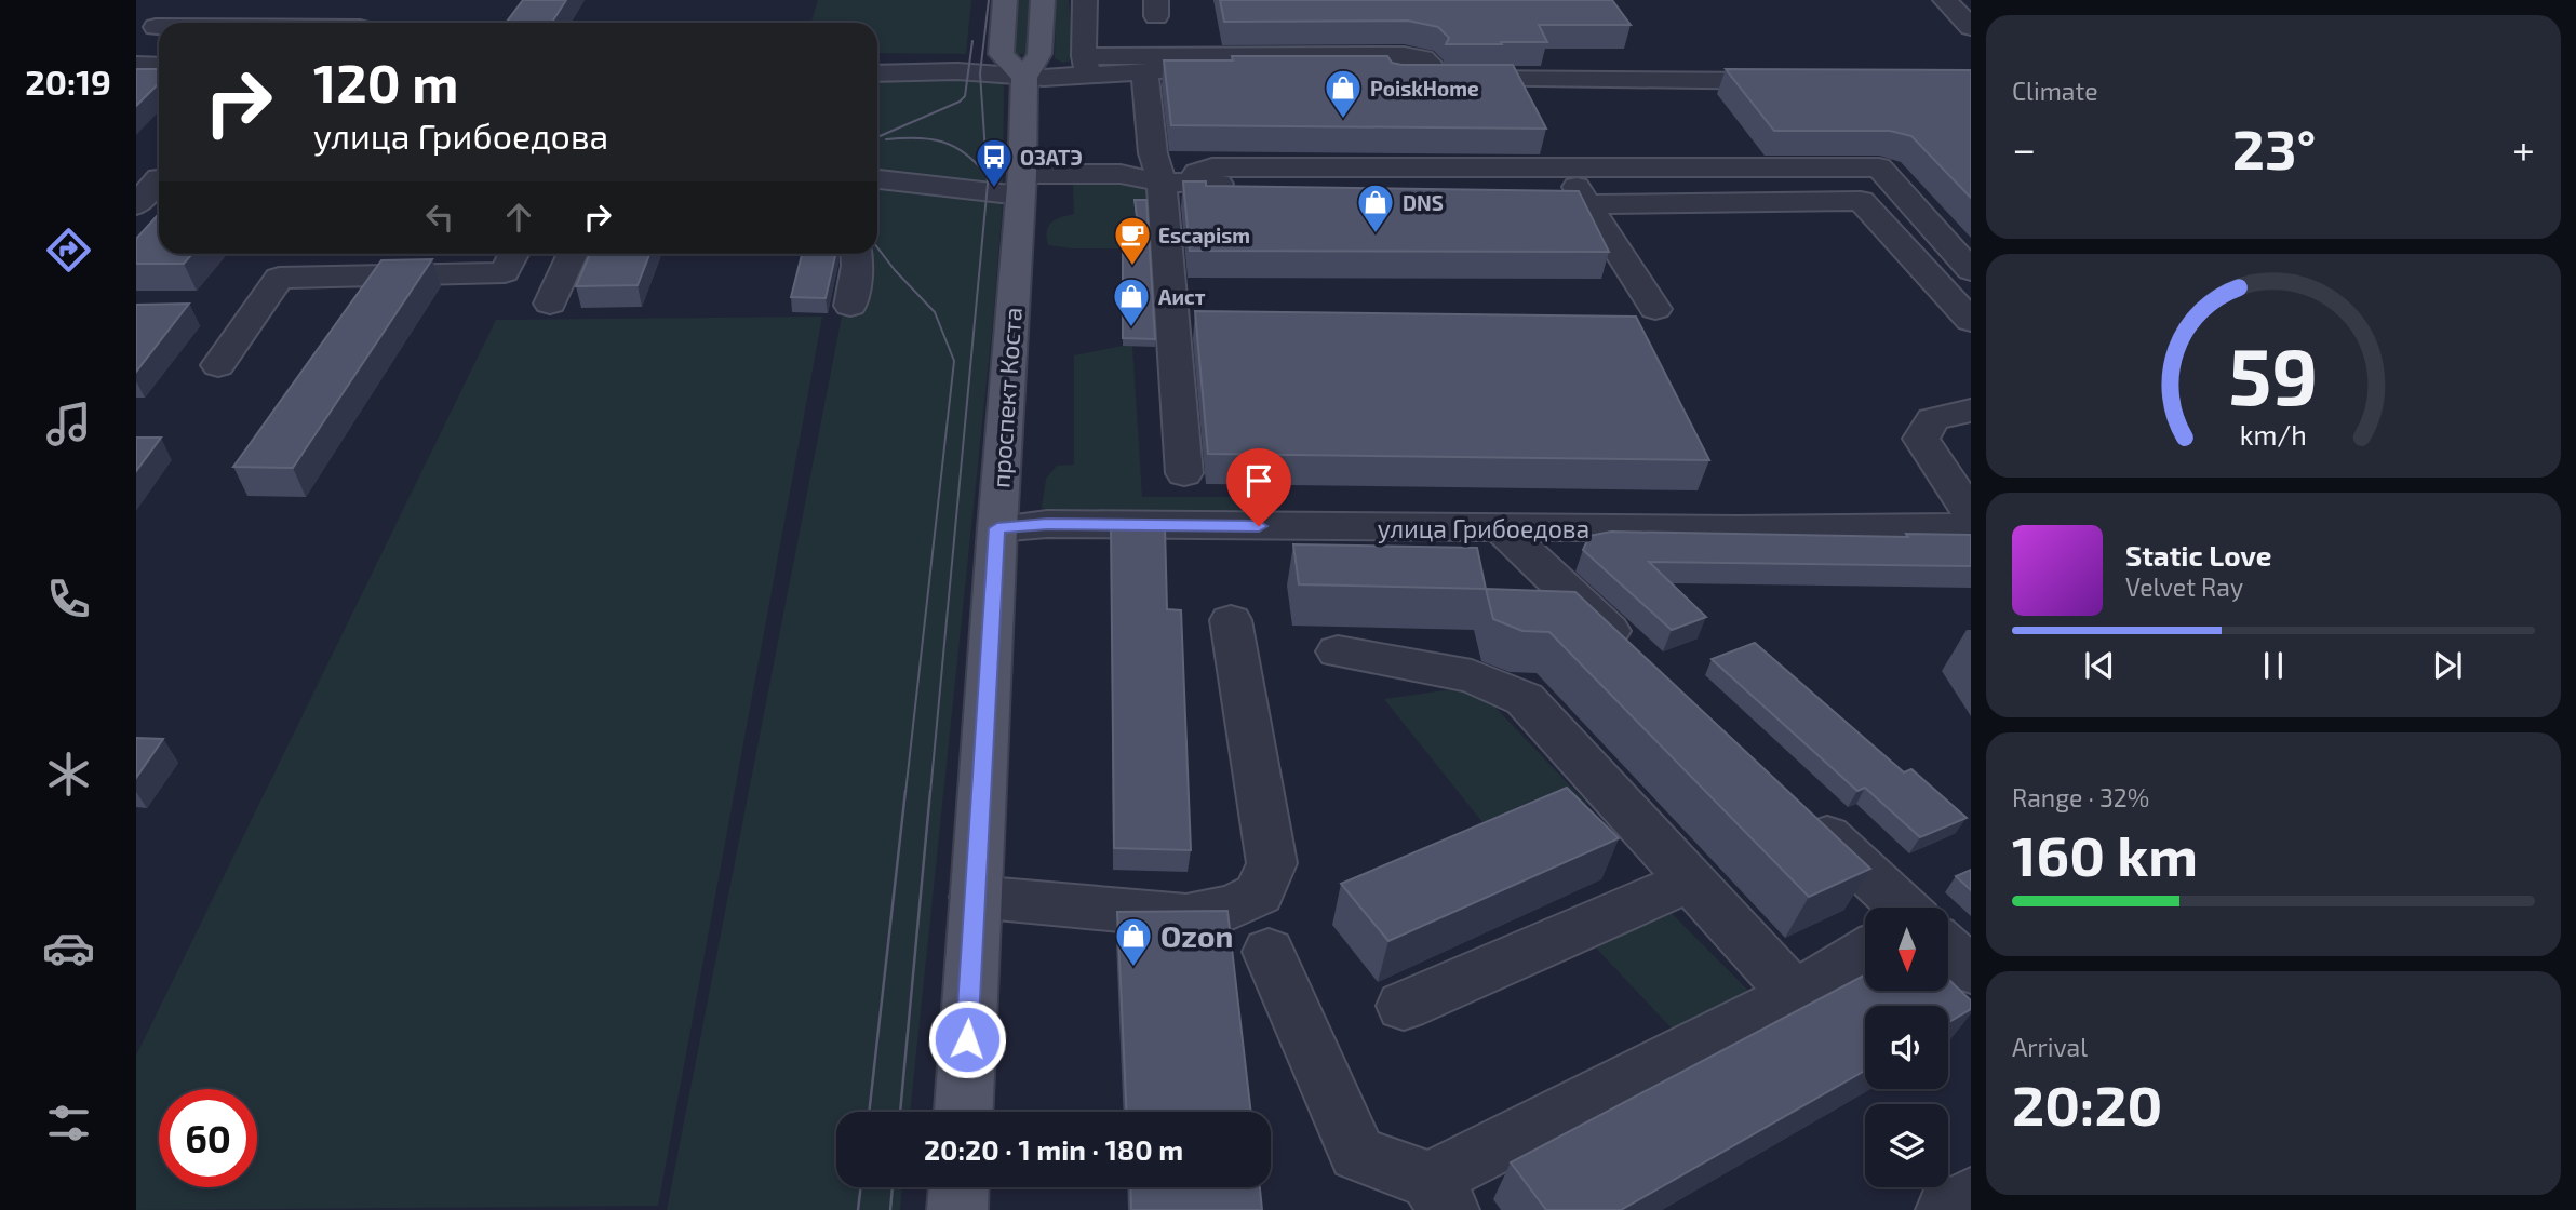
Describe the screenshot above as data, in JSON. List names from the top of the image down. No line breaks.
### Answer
{"streets":{"main road":["проспект Коста"],"street":["улица Грибоедова"]},"crossings":[["проспект Коста","улица Грибоедова"]],"places":{"shop":["PoiskHome","DNS","Аист","Ozon"],"bus stop":["ОЗАТЭ"],"cafe":["Escapism"]},"north":"bottom","page":{"tabs":"20:19","tile":["Climate",["Range · 32%","160 km"],["Arrival","20:20"]],"turn":["120 m","улица Грибоедова"],"heat":["−","23°","+"],"song":["Static Love","Velvet Ray"],"limit":"60","trip":"20:20 · 1 min · 180 m","gauge":["59","km/h"]}}
